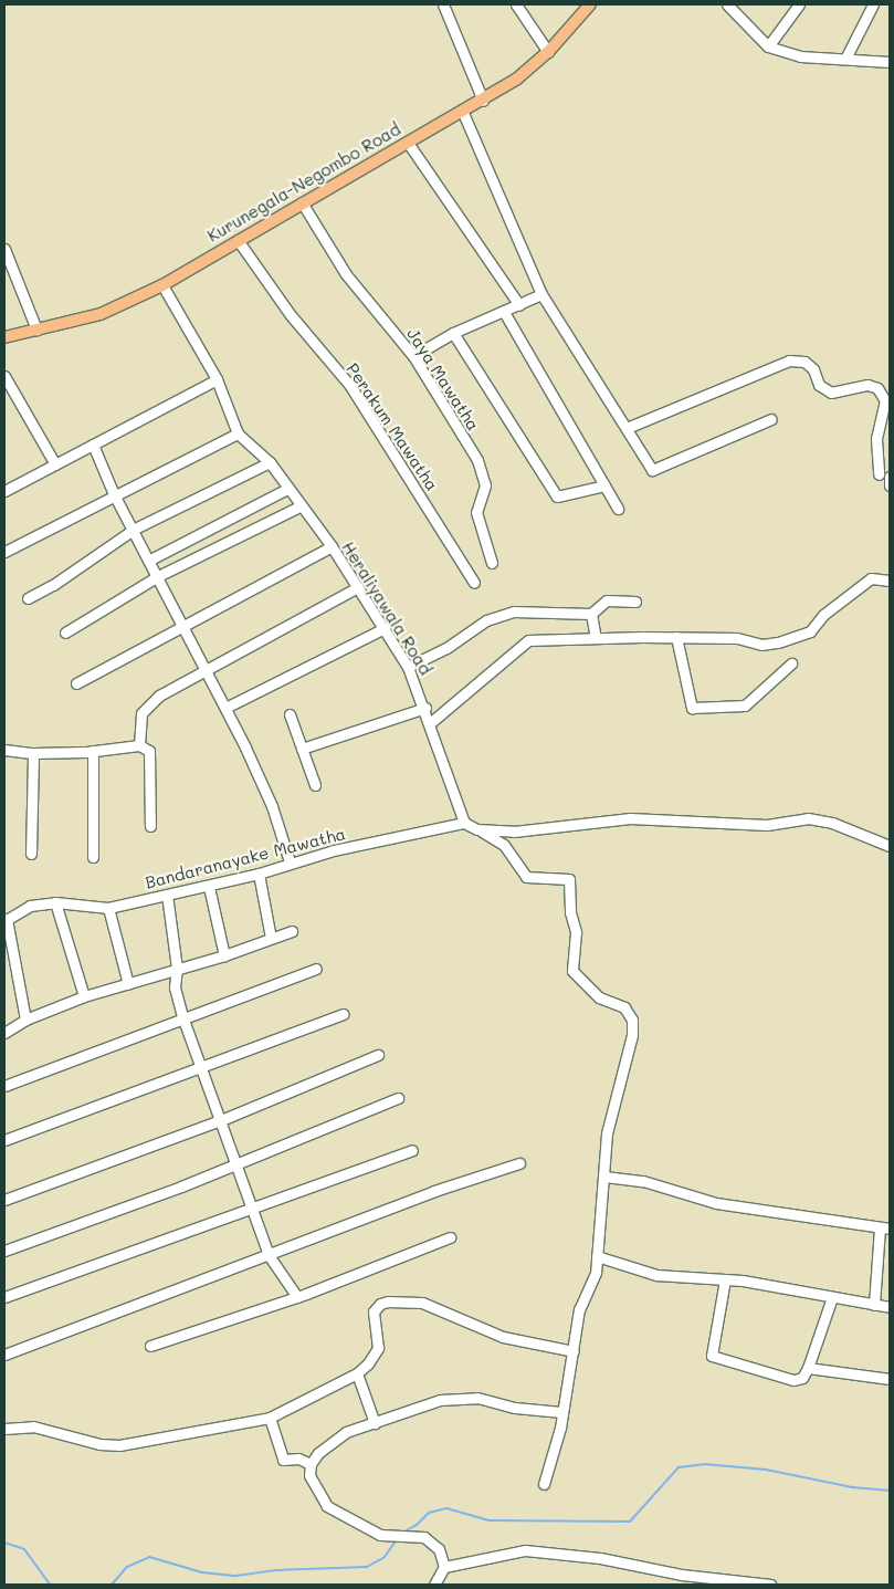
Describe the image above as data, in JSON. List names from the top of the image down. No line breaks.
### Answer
{"streets":{"main road":["Kurunegala-Negombo Road"],"street":["Jaya Mawatha","Perakum Mawatha","Heraliyawala Road","Bandaranayake Mawatha"]},"crossings":[["Kurunegala-Negombo Road","Jaya Mawatha"],["Kurunegala-Negombo Road","Perakum Mawatha"],["Kurunegala-Negombo Road","Heraliyawala Road"],["Heraliyawala Road","Bandaranayake Mawatha"]]}
